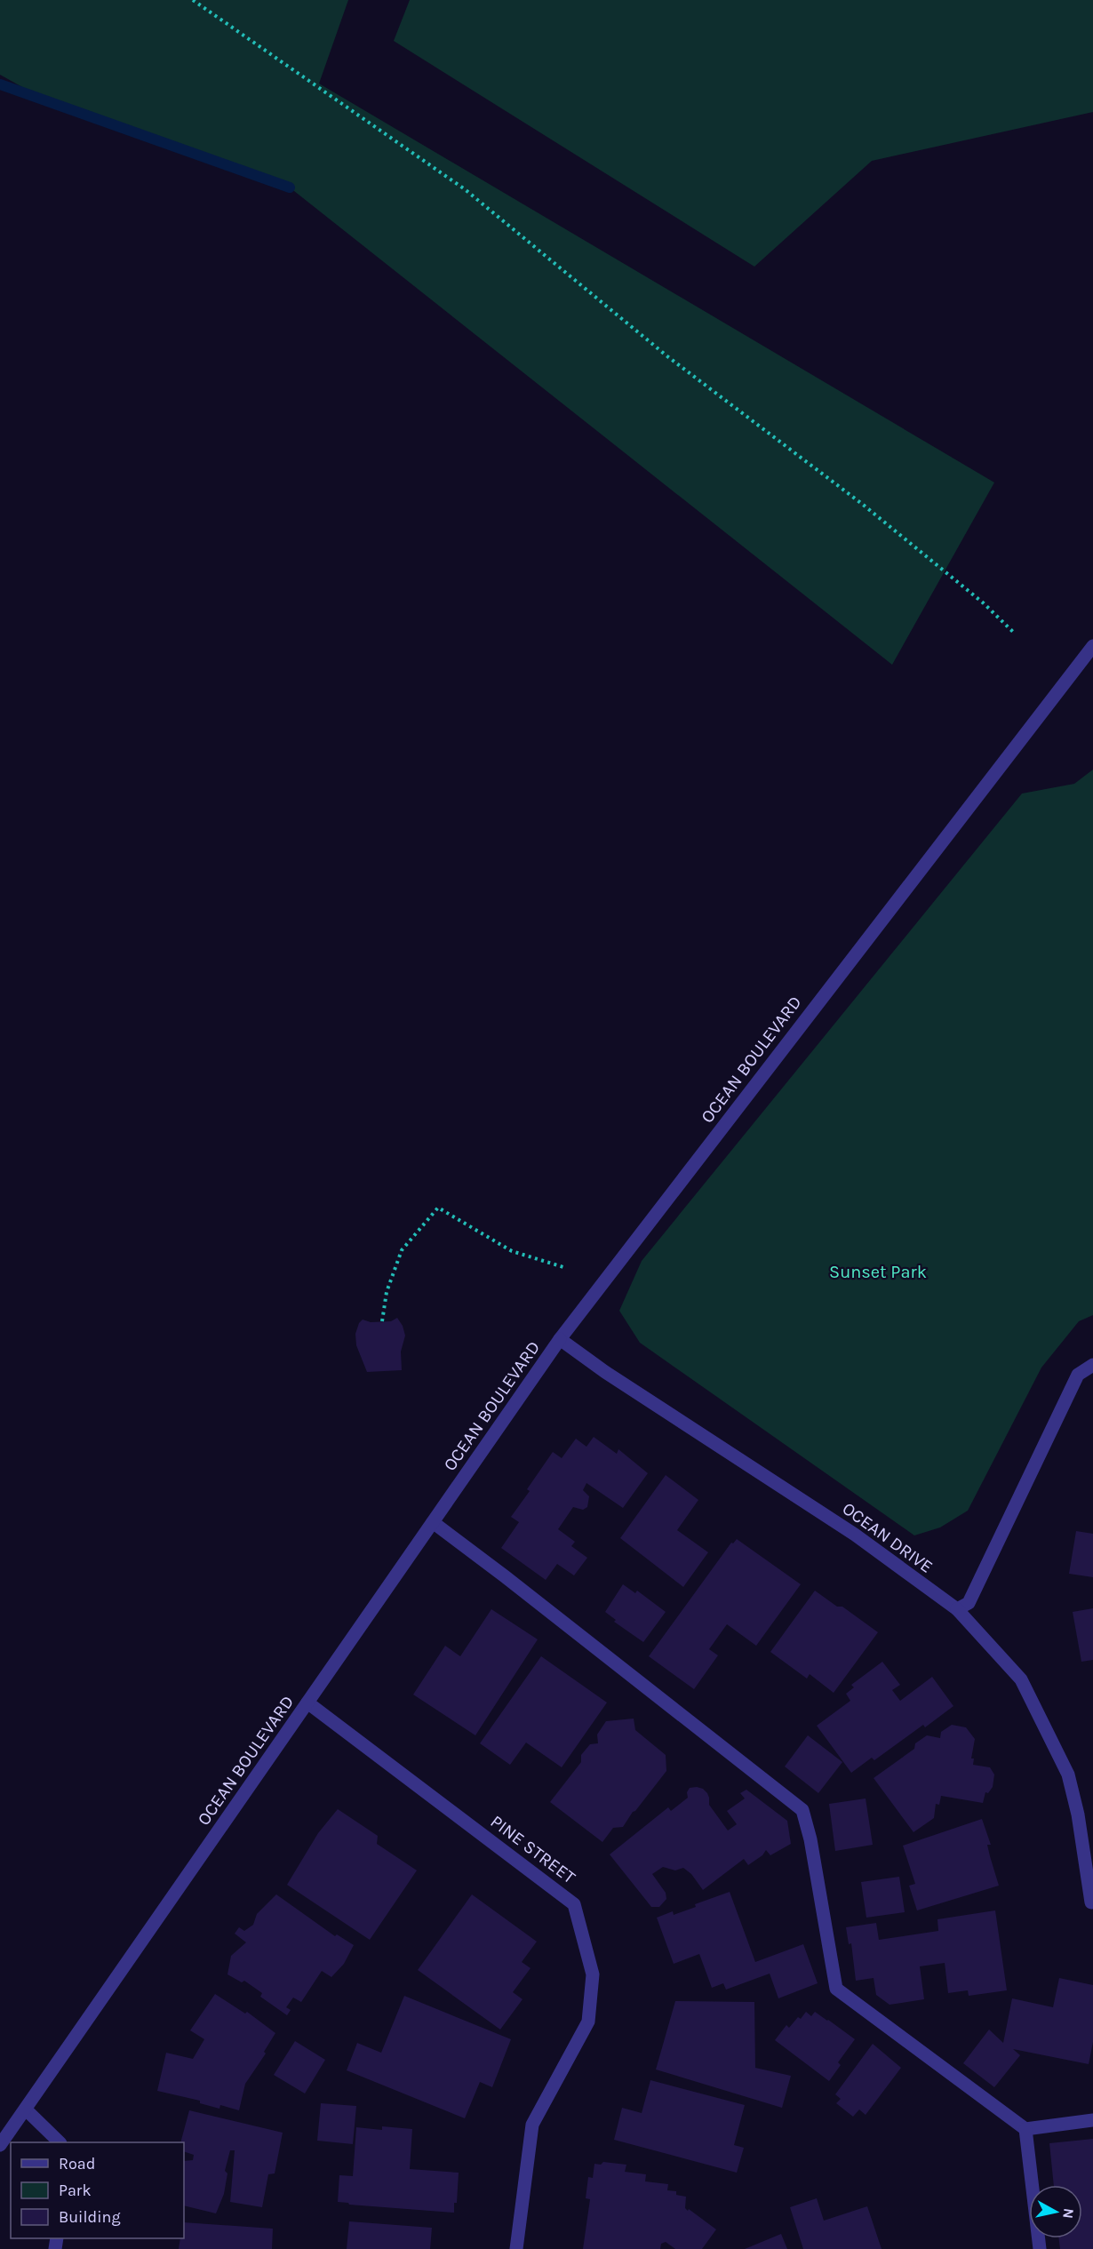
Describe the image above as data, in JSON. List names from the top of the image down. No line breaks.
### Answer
{"streets":{"street":["OCEAN BOULEVARD","OCEAN DRIVE","PINE STREET"]},"crossings":[["OCEAN BOULEVARD","OCEAN DRIVE"],["OCEAN BOULEVARD","PINE STREET"]],"parks":["Sunset Park"],"legend":["Road","Park","Building"],"north":"right"}
